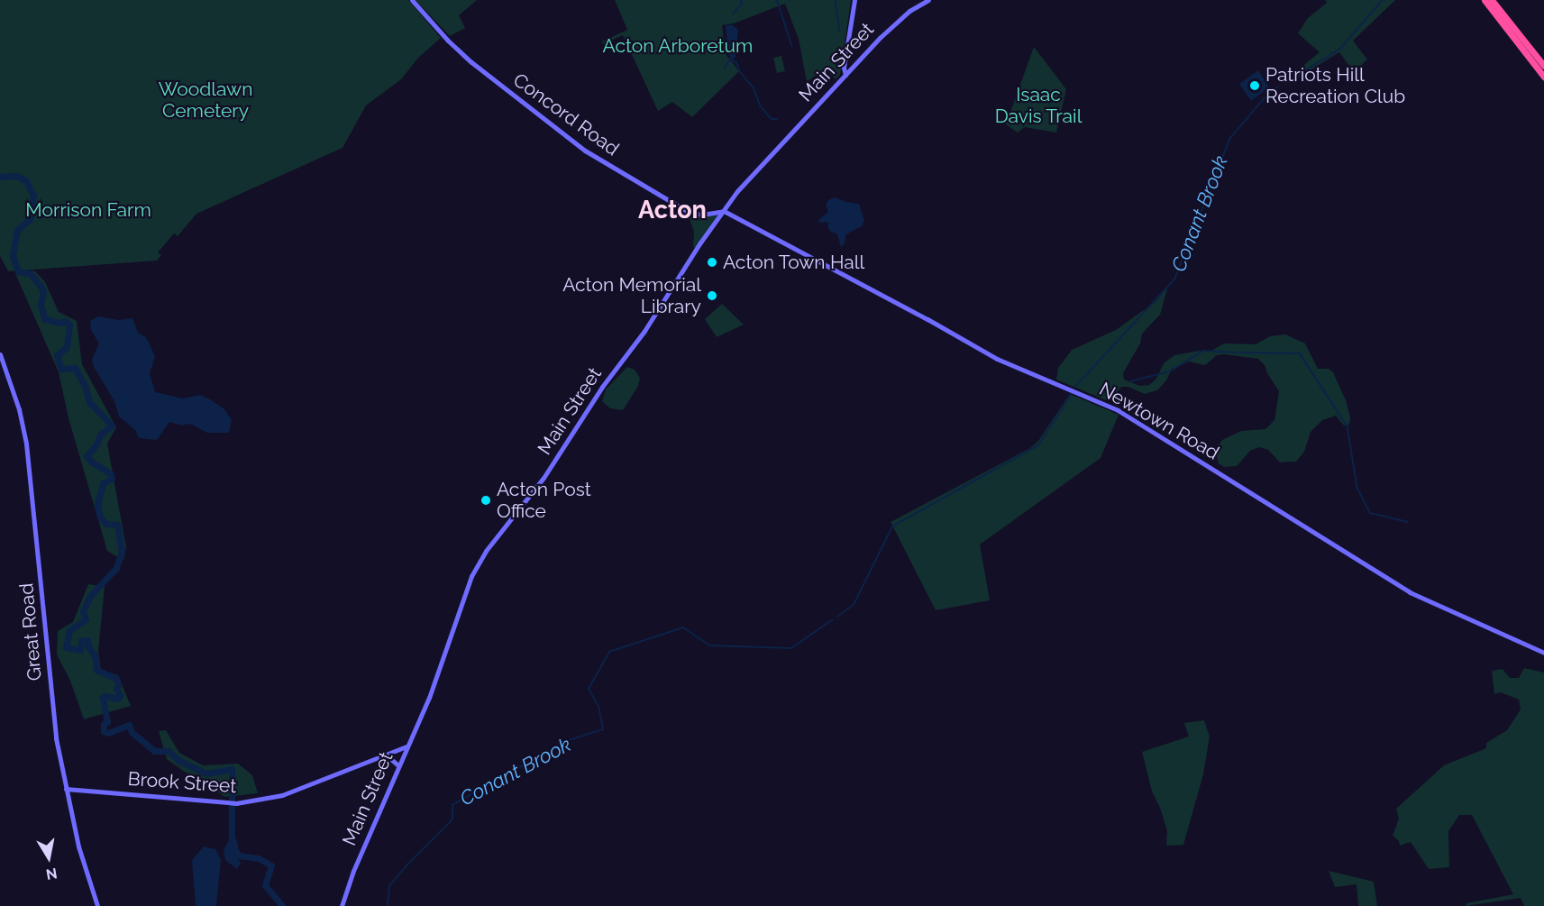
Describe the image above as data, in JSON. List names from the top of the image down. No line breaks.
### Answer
{"streets":{"street":["Main Street","Concord Road","Newtown Road","Great Road","Brook Street"]},"crossings":[["Main Street","Concord Road"],["Main Street","Newtown Road"],["Main Street","Brook Street"],["Concord Road","Newtown Road"],["Great Road","Brook Street"]],"districts":["Acton"],"water":["Conant Brook"],"parks":["Acton Arboretum","Woodlawn Cemetery","Isaac Davis Trail","Morrison Farm"],"places":["Patriots Hill Recreation Club","Acton Town Hall","Acton Memorial Library","Acton Post Office"],"north":"bottom"}
